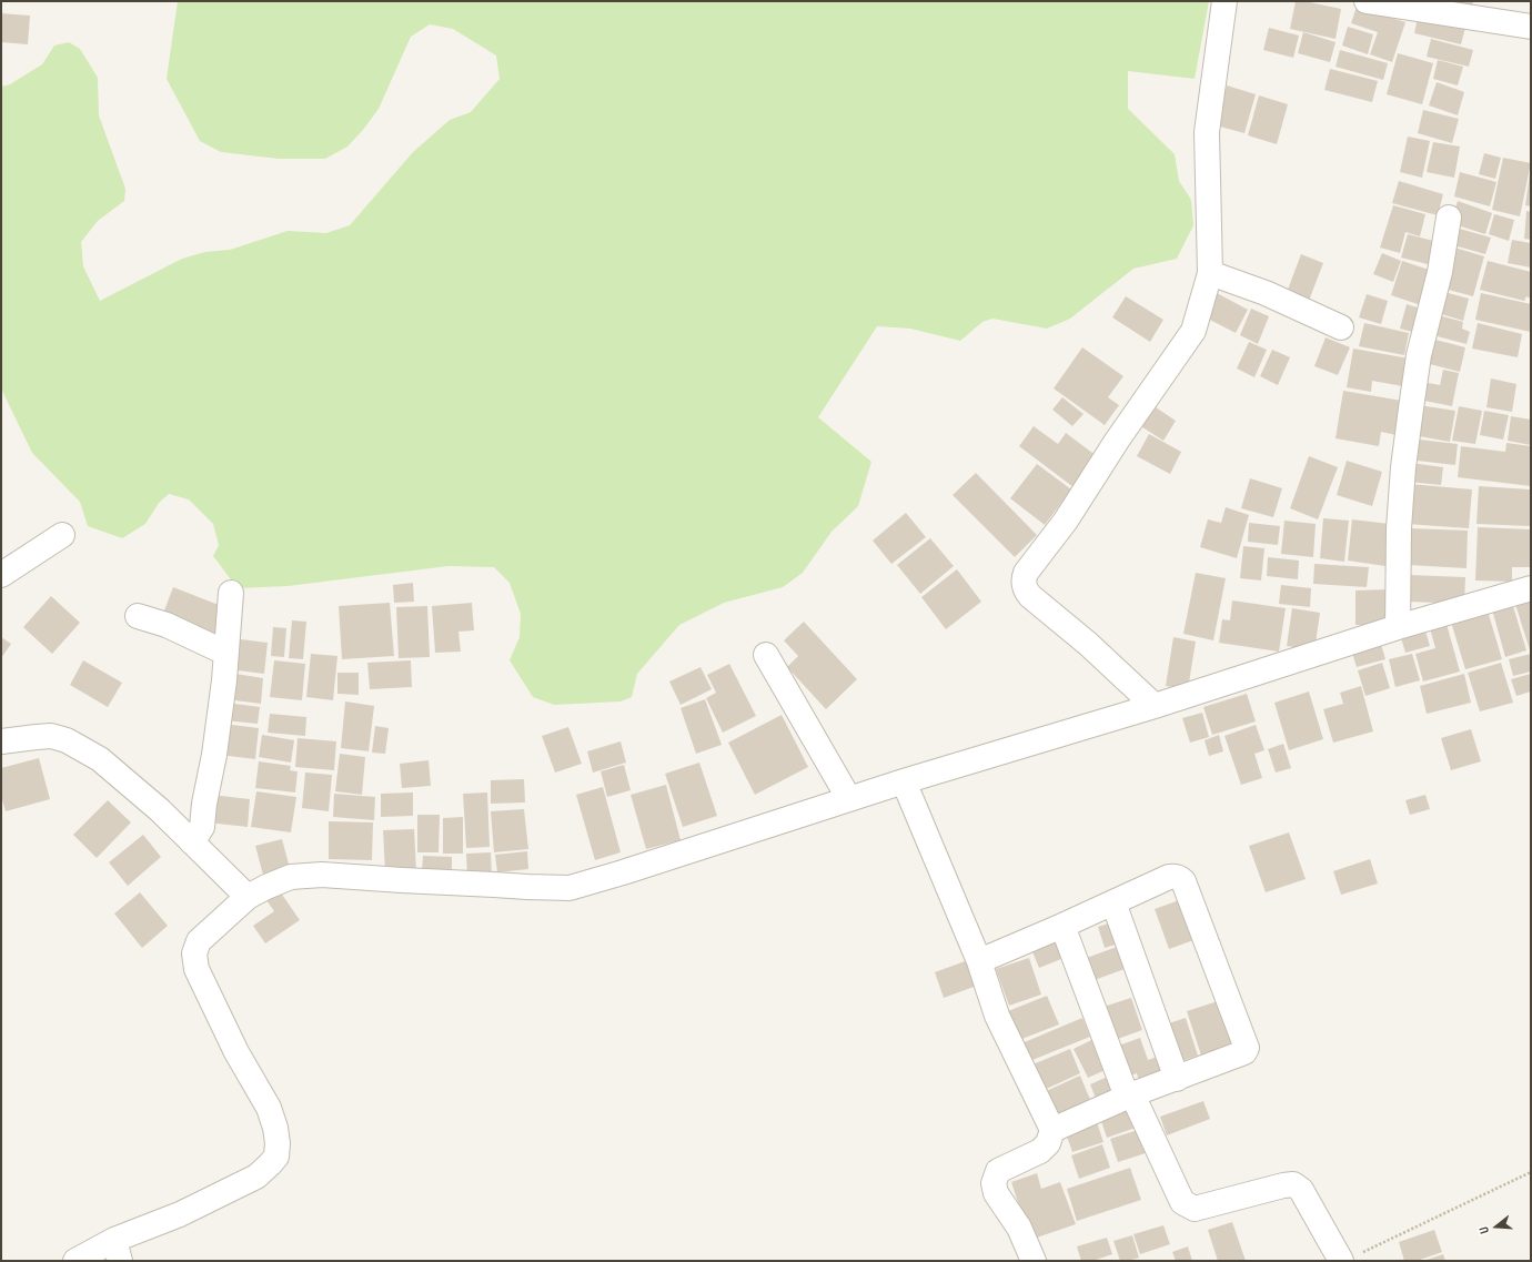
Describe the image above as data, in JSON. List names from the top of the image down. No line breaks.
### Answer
{"north":"left"}
